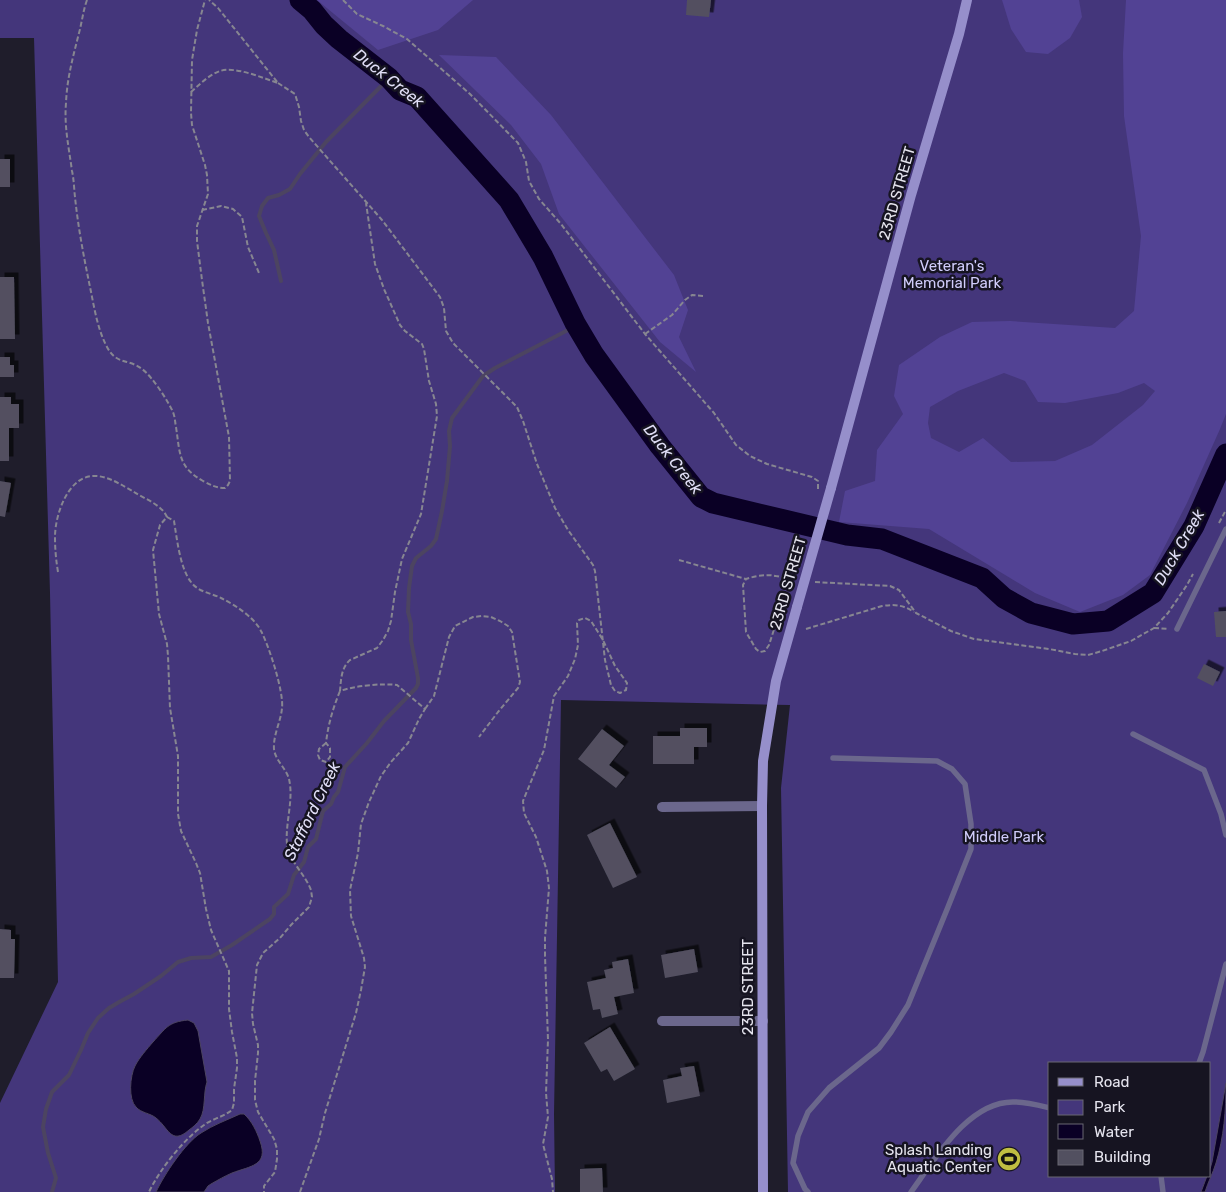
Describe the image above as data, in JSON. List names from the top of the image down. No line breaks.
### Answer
{"streets":{"street":["23RD STREET"]},"water":["Duck Creek","Stafford Creek"],"parks":["Veteran's Memorial Park","Middle Park"],"places":{"sports":["Splash Landing Aquatic Center"]},"legend":["Road","Park","Water","Building"]}
